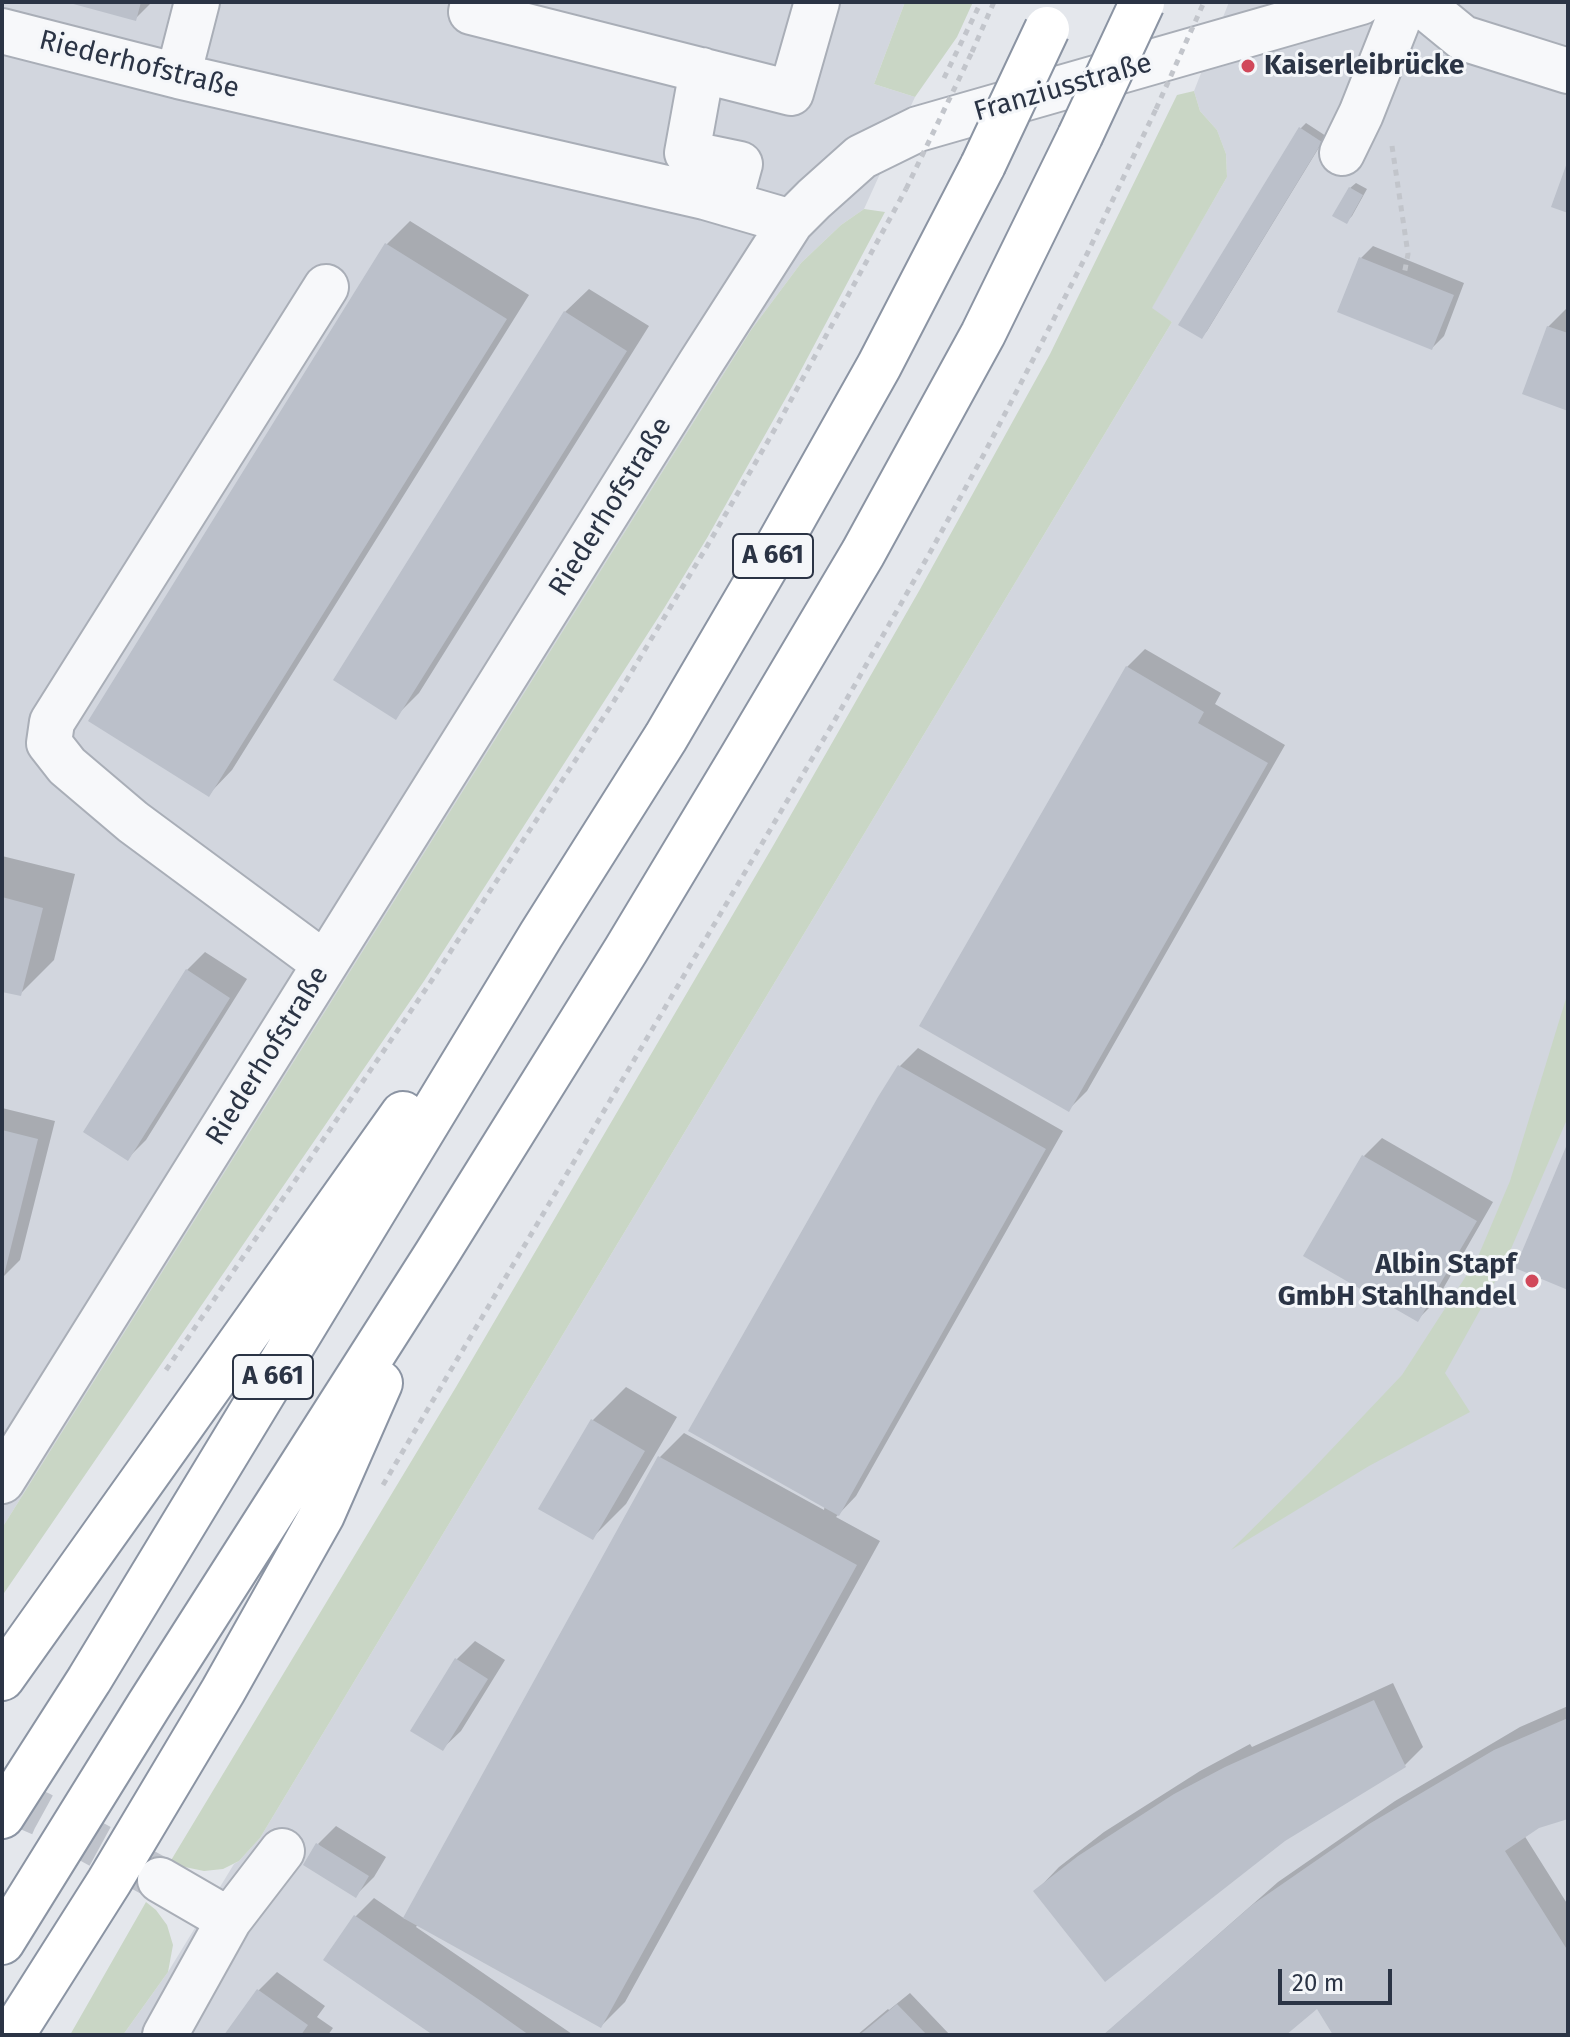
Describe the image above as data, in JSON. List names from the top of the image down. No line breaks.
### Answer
{"streets":{"highway":["A 661"],"street":["Riederhofstraße","Franziusstraße"]},"crossings":[["Riederhofstraße","Franziusstraße"]],"places":["Kaiserleibrücke","Albin Stapf GmbH Stahlhandel"],"scale_bar":"20 m"}
